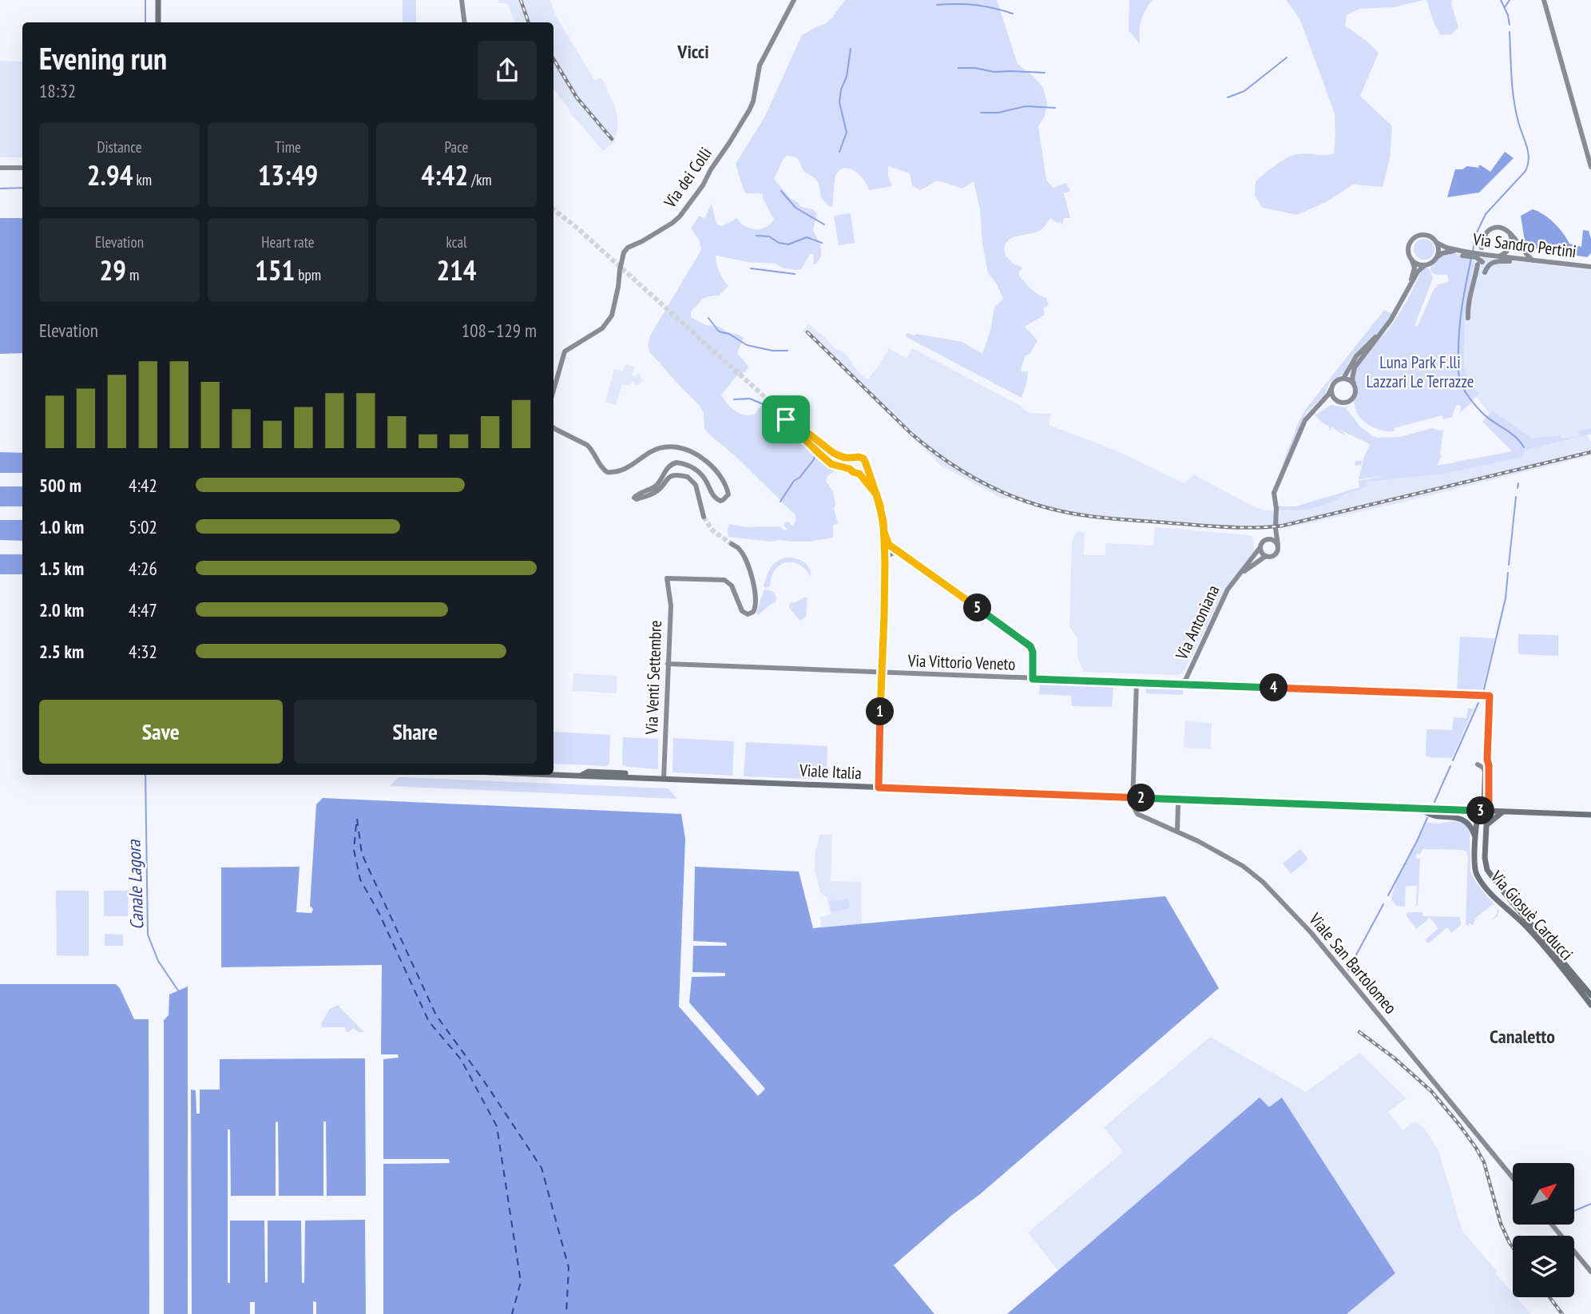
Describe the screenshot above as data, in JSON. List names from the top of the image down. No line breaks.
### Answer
{"streets":{"main road":["Viale Italia","Via Giosuè Carducci"],"street":["Via dei Colli","Via Sandro Pertini","Via Antoniana","Via Vittorio Veneto","Via Venti Settembre","Viale San Bartolomeo"]},"crossings":[["Via Antoniana","Via Vittorio Veneto"],["Via Vittorio Veneto","Via Venti Settembre"],["Via Vittorio Veneto","Viale Italia"],["Via Vittorio Veneto","Via Giosuè Carducci"],["Via Venti Settembre","Viale Italia"],["Viale Italia","Via Giosuè Carducci"],["Viale Italia","Viale San Bartolomeo"]],"districts":["Vicci","Canaletto"],"water":["Canale Lagora"],"parks":["Luna Park F.lli Lazzari Le Terrazze"],"north":"top right","page":{"heading":["Evening run","18:32"],"stats":[["Distance","2.94 km"],["Time","13:49"],["Pace","4:42 /km"],["Elevation","29 m"],["Heart rate","151 bpm"],["kcal","214"]],"chart":["Elevation","108–129 m"],"list":[{"name":"500 m","note":"4:42"},{"name":"1.0 km","note":"5:02"},{"name":"1.5 km","note":"4:26"},{"name":"2.0 km","note":"4:47"},{"name":"2.5 km","note":"4:32"}],"pins":["5","4","1","2","3"],"buttons":["Save","Share"]}}
